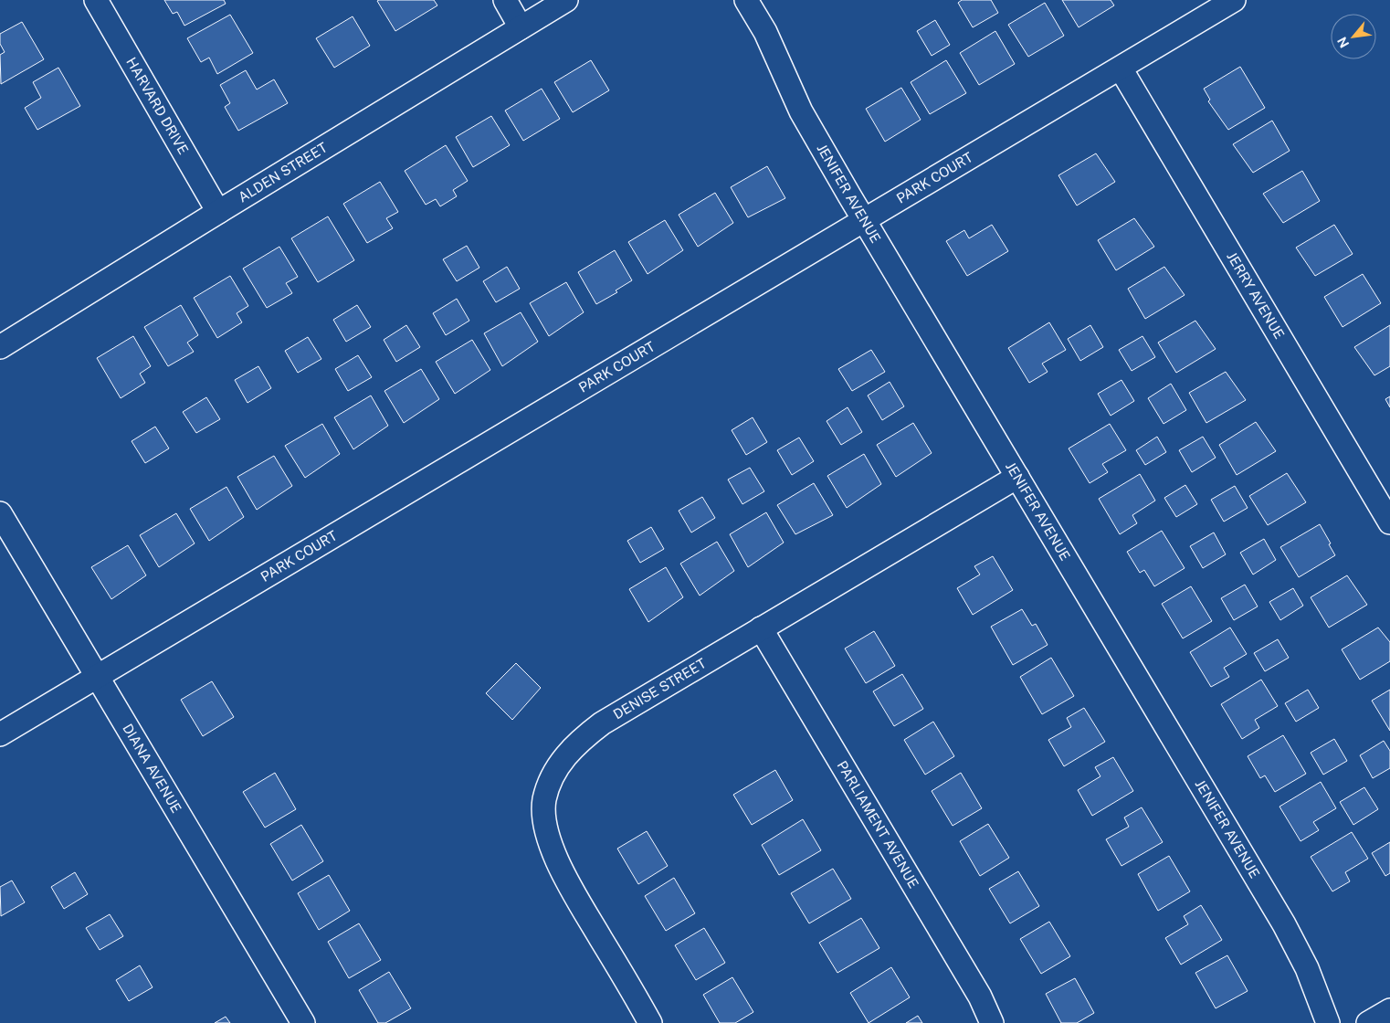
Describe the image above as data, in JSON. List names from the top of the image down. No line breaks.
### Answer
{"streets":{"street":["HARVARD DRIVE","ALDEN STREET","PARK COURT","JENIFER AVENUE","JERRY AVENUE","DENISE STREET","DIANA AVENUE","PARLIAMENT AVENUE"]},"crossings":[["HARVARD DRIVE","ALDEN STREET"],["PARK COURT","JENIFER AVENUE"],["PARK COURT","JERRY AVENUE"],["PARK COURT","DIANA AVENUE"],["JENIFER AVENUE","DENISE STREET"],["DENISE STREET","PARLIAMENT AVENUE"]],"north":"bottom left"}
